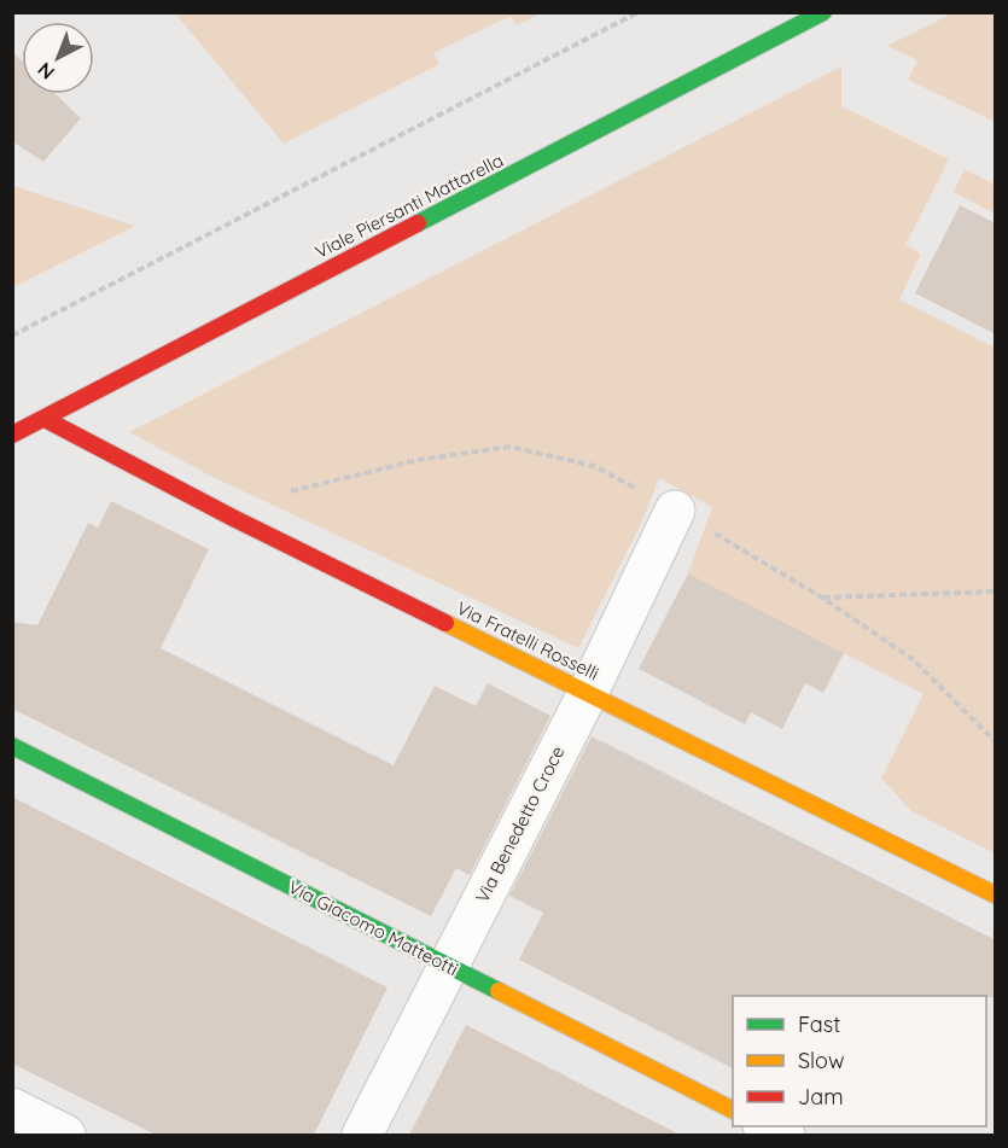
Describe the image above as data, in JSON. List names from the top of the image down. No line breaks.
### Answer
{"streets":{"street":["Viale Piersanti Mattarella","Via Fratelli Rosselli","Via Benedetto Croce","Via Giacomo Matteotti"]},"crossings":[["Viale Piersanti Mattarella","Via Fratelli Rosselli"],["Via Fratelli Rosselli","Via Benedetto Croce"],["Via Benedetto Croce","Via Giacomo Matteotti"]],"legend":["Fast","Slow","Jam"],"north":"bottom left"}
